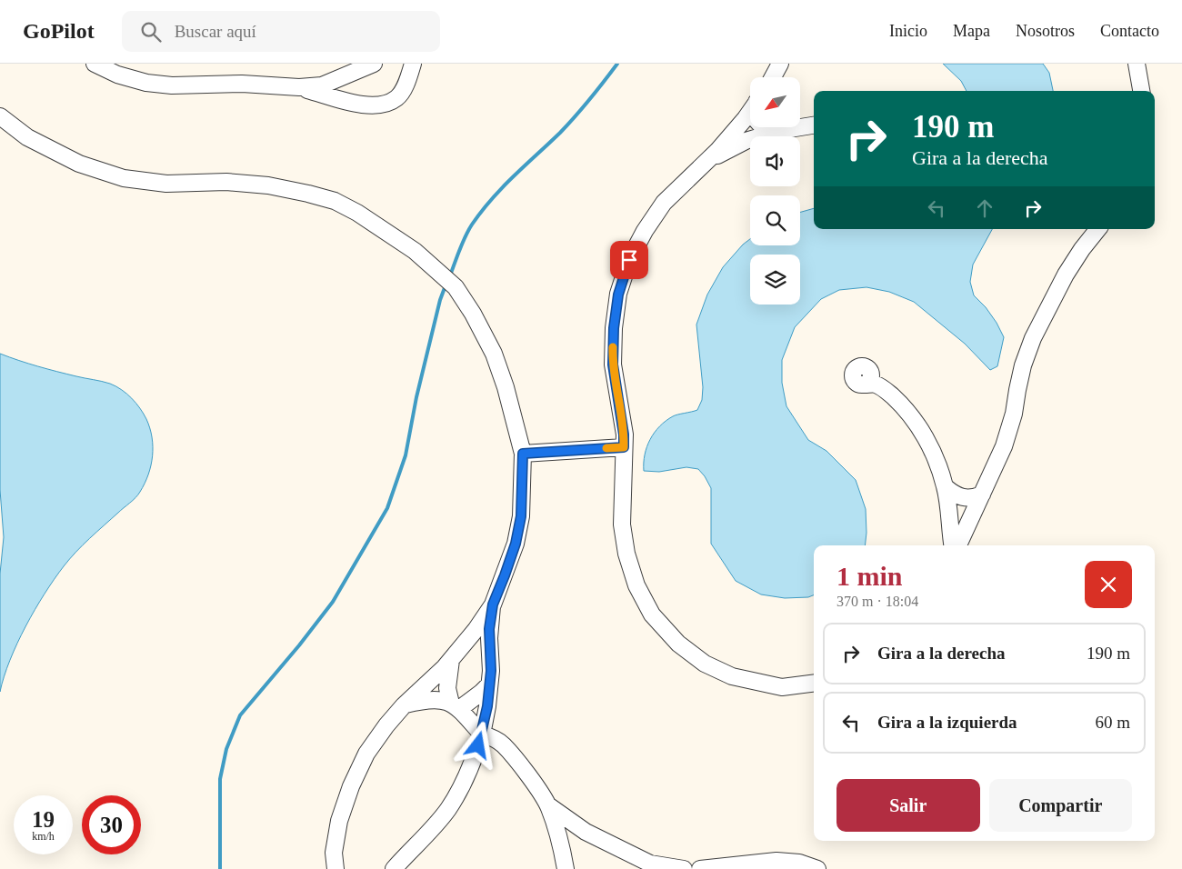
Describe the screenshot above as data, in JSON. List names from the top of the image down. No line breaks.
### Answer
{"north":"bottom left","page":{"header":"GoPilot","search":"Buscar aquí","nav":["Inicio","Mapa","Nosotros","Contacto"],"turn":["190 m","Gira a la derecha"],"heading":["1 min","370 m · 18:04"],"list":[{"name":"Gira a la derecha","value":"190 m"},{"name":"Gira a la izquierda","value":"60 m"}],"buttons":["Salir","Compartir"],"speed":"19 km/h","limit":"30"}}
